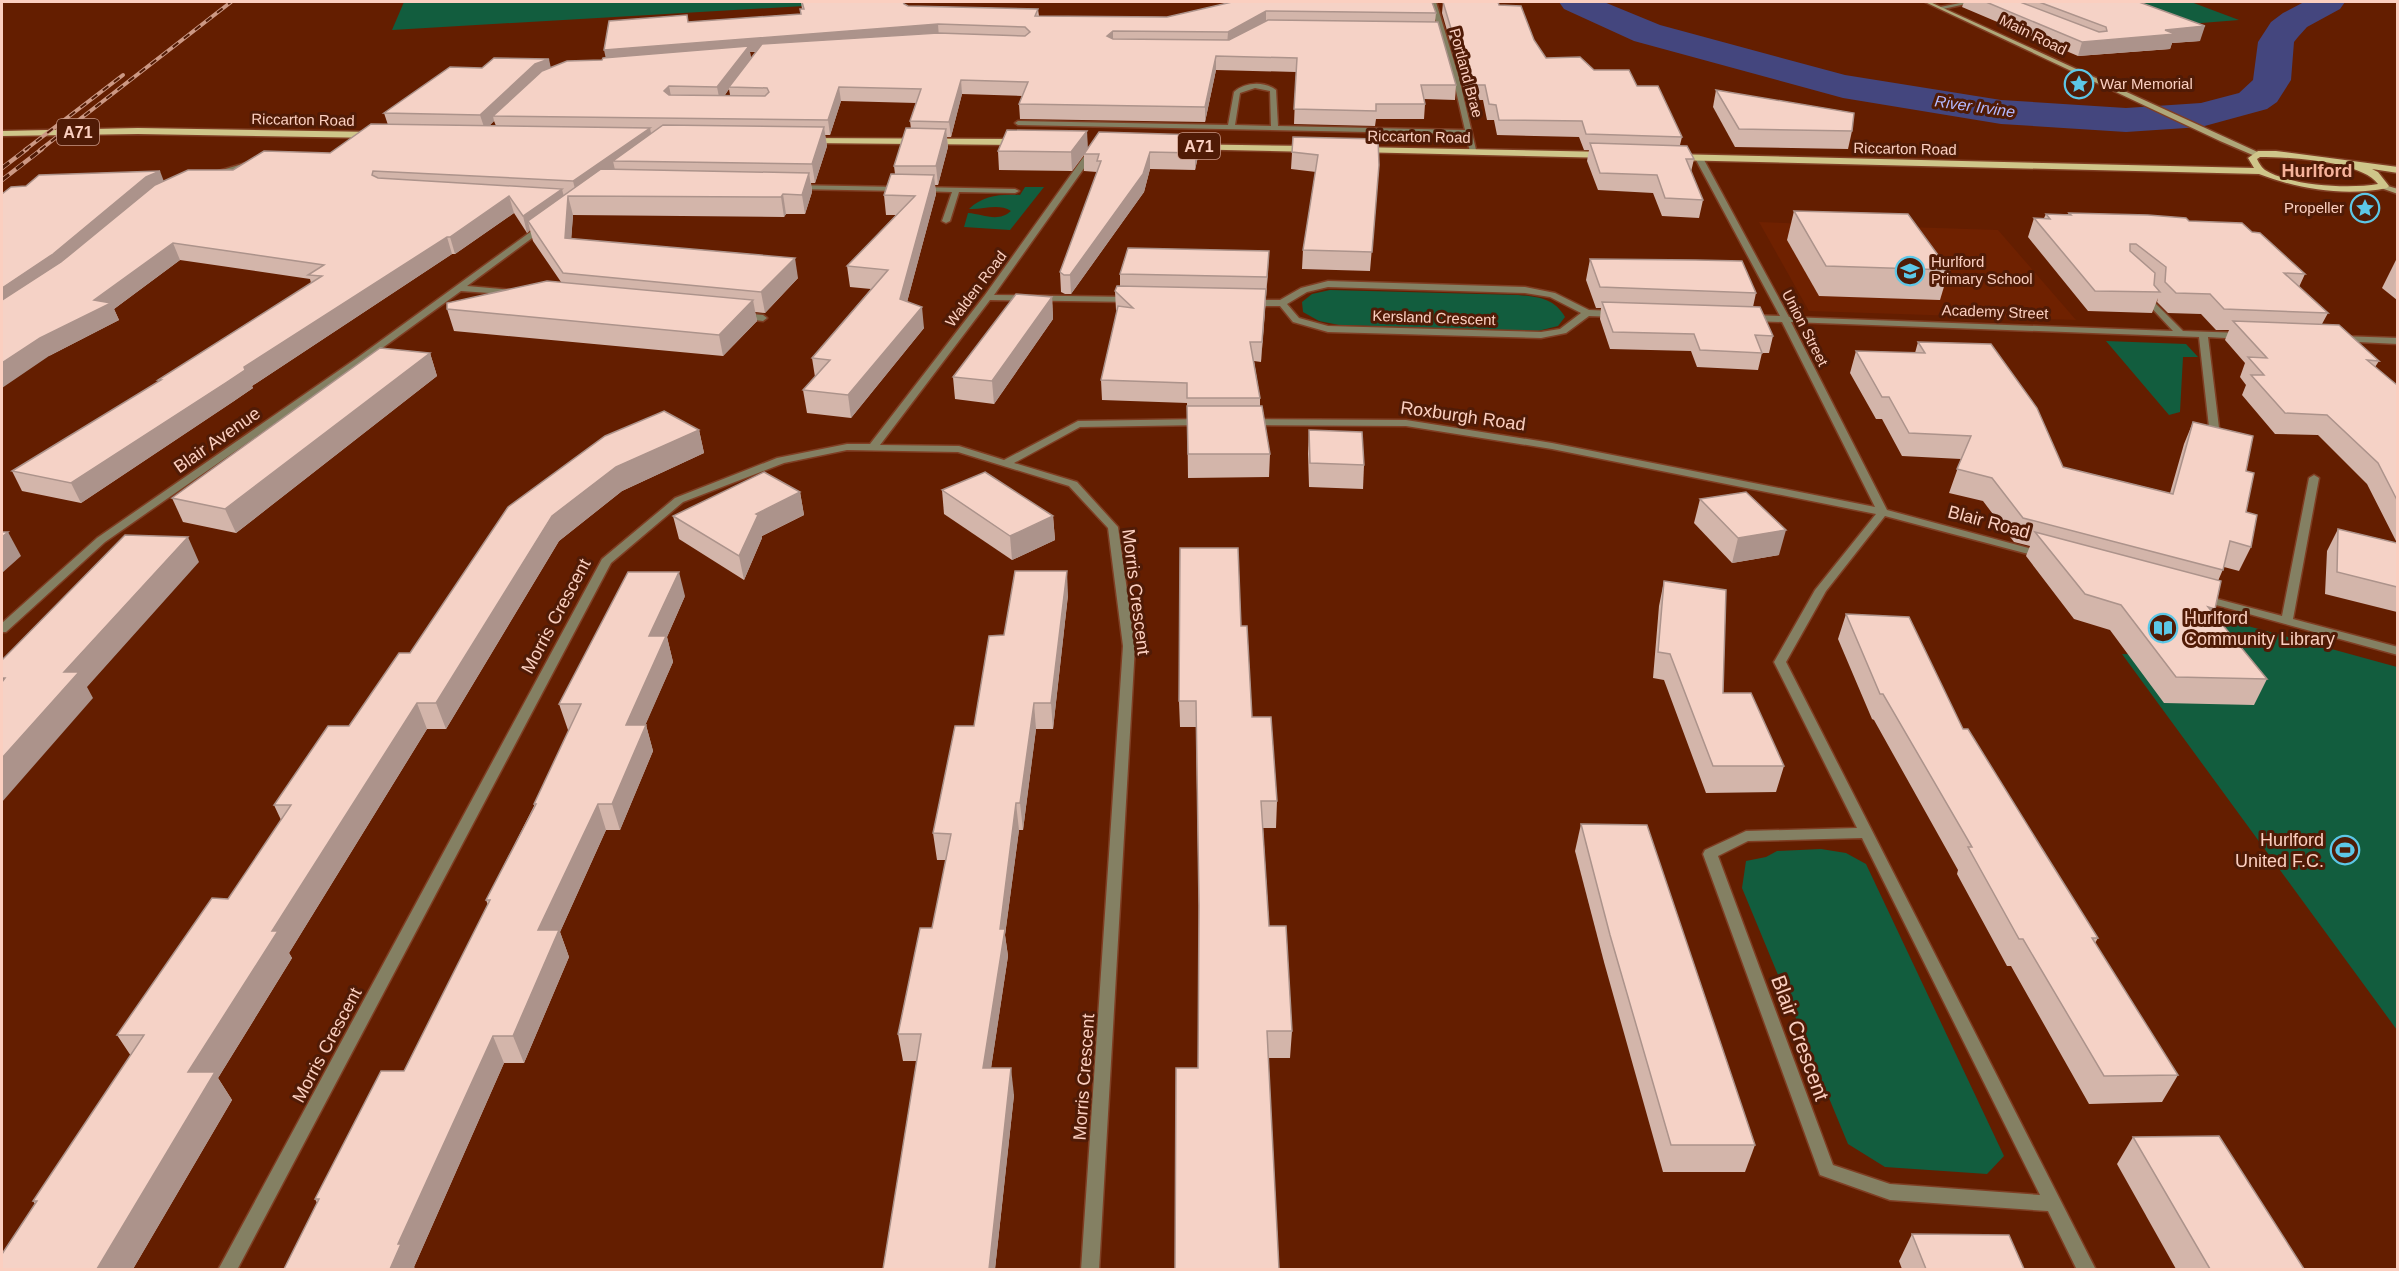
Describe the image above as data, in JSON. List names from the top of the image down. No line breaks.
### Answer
{"streets":{"main road":["Main Road","Riccarton Road","A71"],"street":["Portland Brae","Walden Road","Academy Street","Kersland Crescent","Union Street","Roxburgh Road","Blair Avenue","Blair Road","Morris Crescent","Blair Crescent"]},"crossings":[["Portland Brae","Riccarton Road"],["Riccarton Road","Union Street"],["Walden Road","Morris Crescent"],["Academy Street","Union Street"],["Union Street","Roxburgh Road"],["Union Street","Blair Road"],["Roxburgh Road","Blair Road"]],"districts":["Hurlford"],"water":["River Irvine"],"places":{"place":["War Memorial","Propeller"],"school or university":["Hurlford Primary School"],"library":["Hurlford Community Library"],"sports":["Hurlford United F.C."]}}
